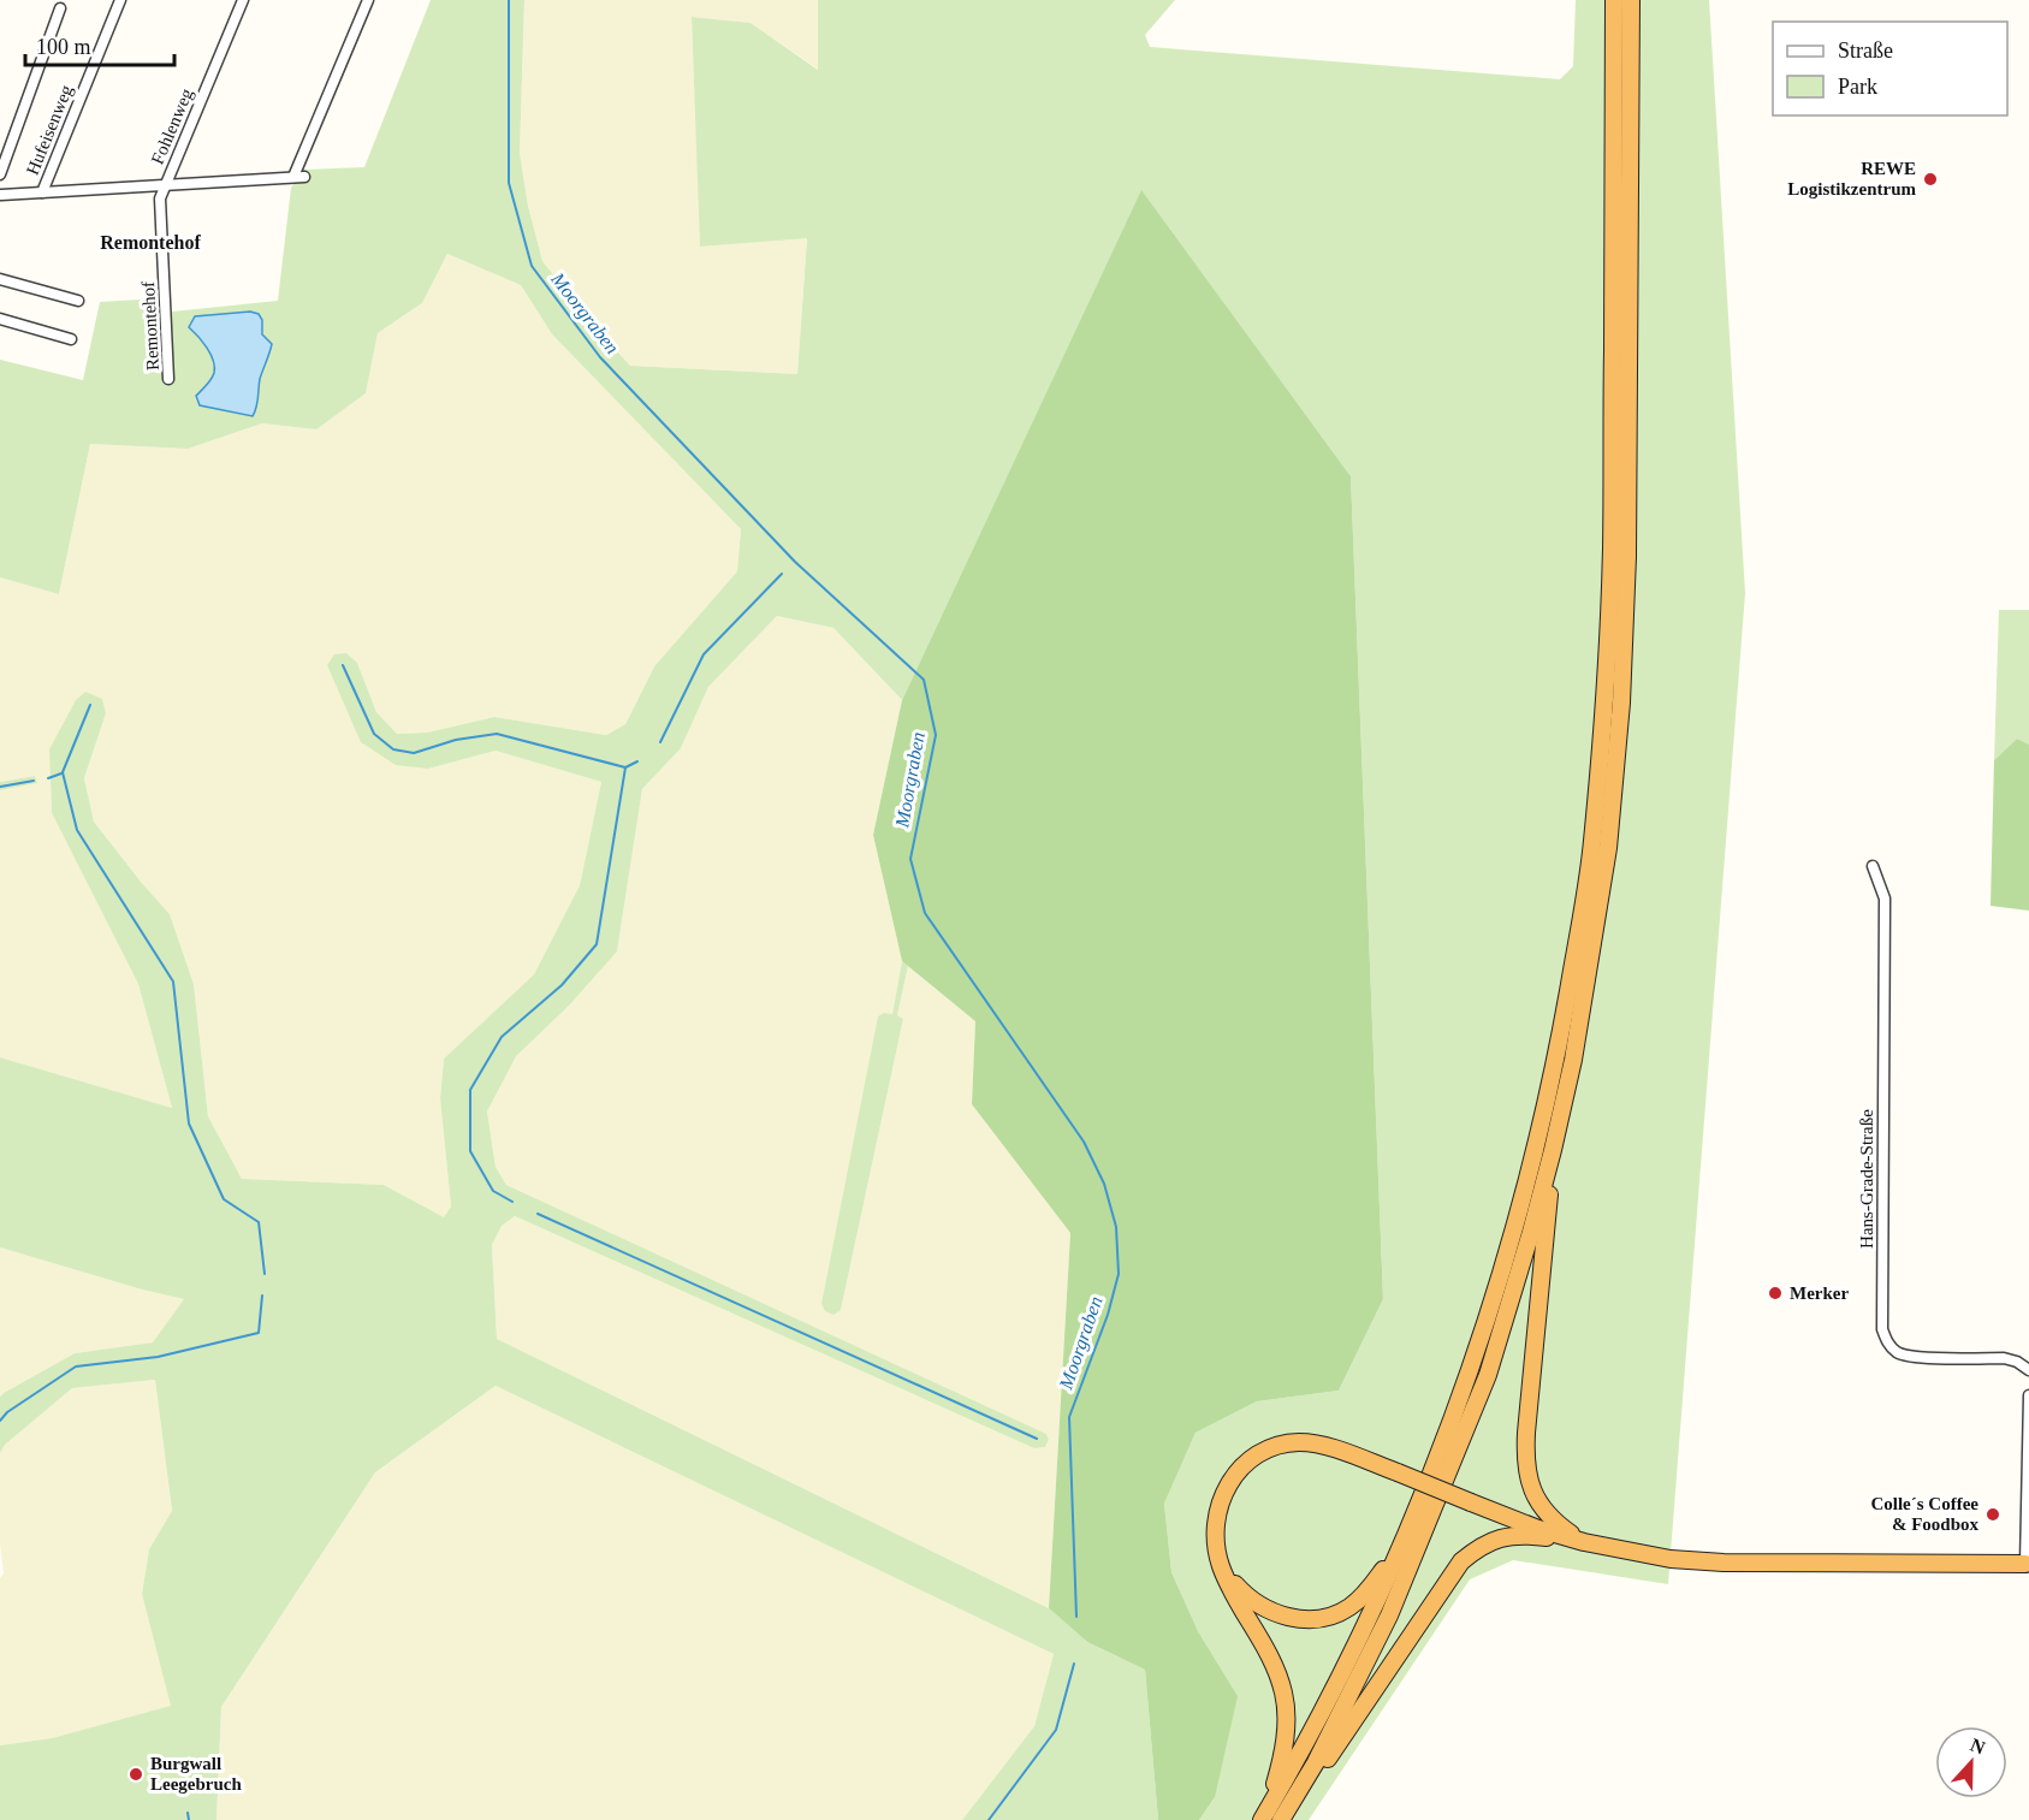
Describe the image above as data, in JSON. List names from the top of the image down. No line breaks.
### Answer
{"streets":{"street":["Fohlenweg","Hufeisenweg","Remontehof","Hans-Grade-Straße"]},"crossings":[["Fohlenweg","Remontehof"]],"districts":["Remontehof"],"water":["Moorgraben"],"places":["REWE Logistikzentrum","Merker","Colle´s Coffee & Foodbox","Burgwall Leegebruch"],"legend":["Straße","Park"],"scale_bar":"100 m","north":"top"}
